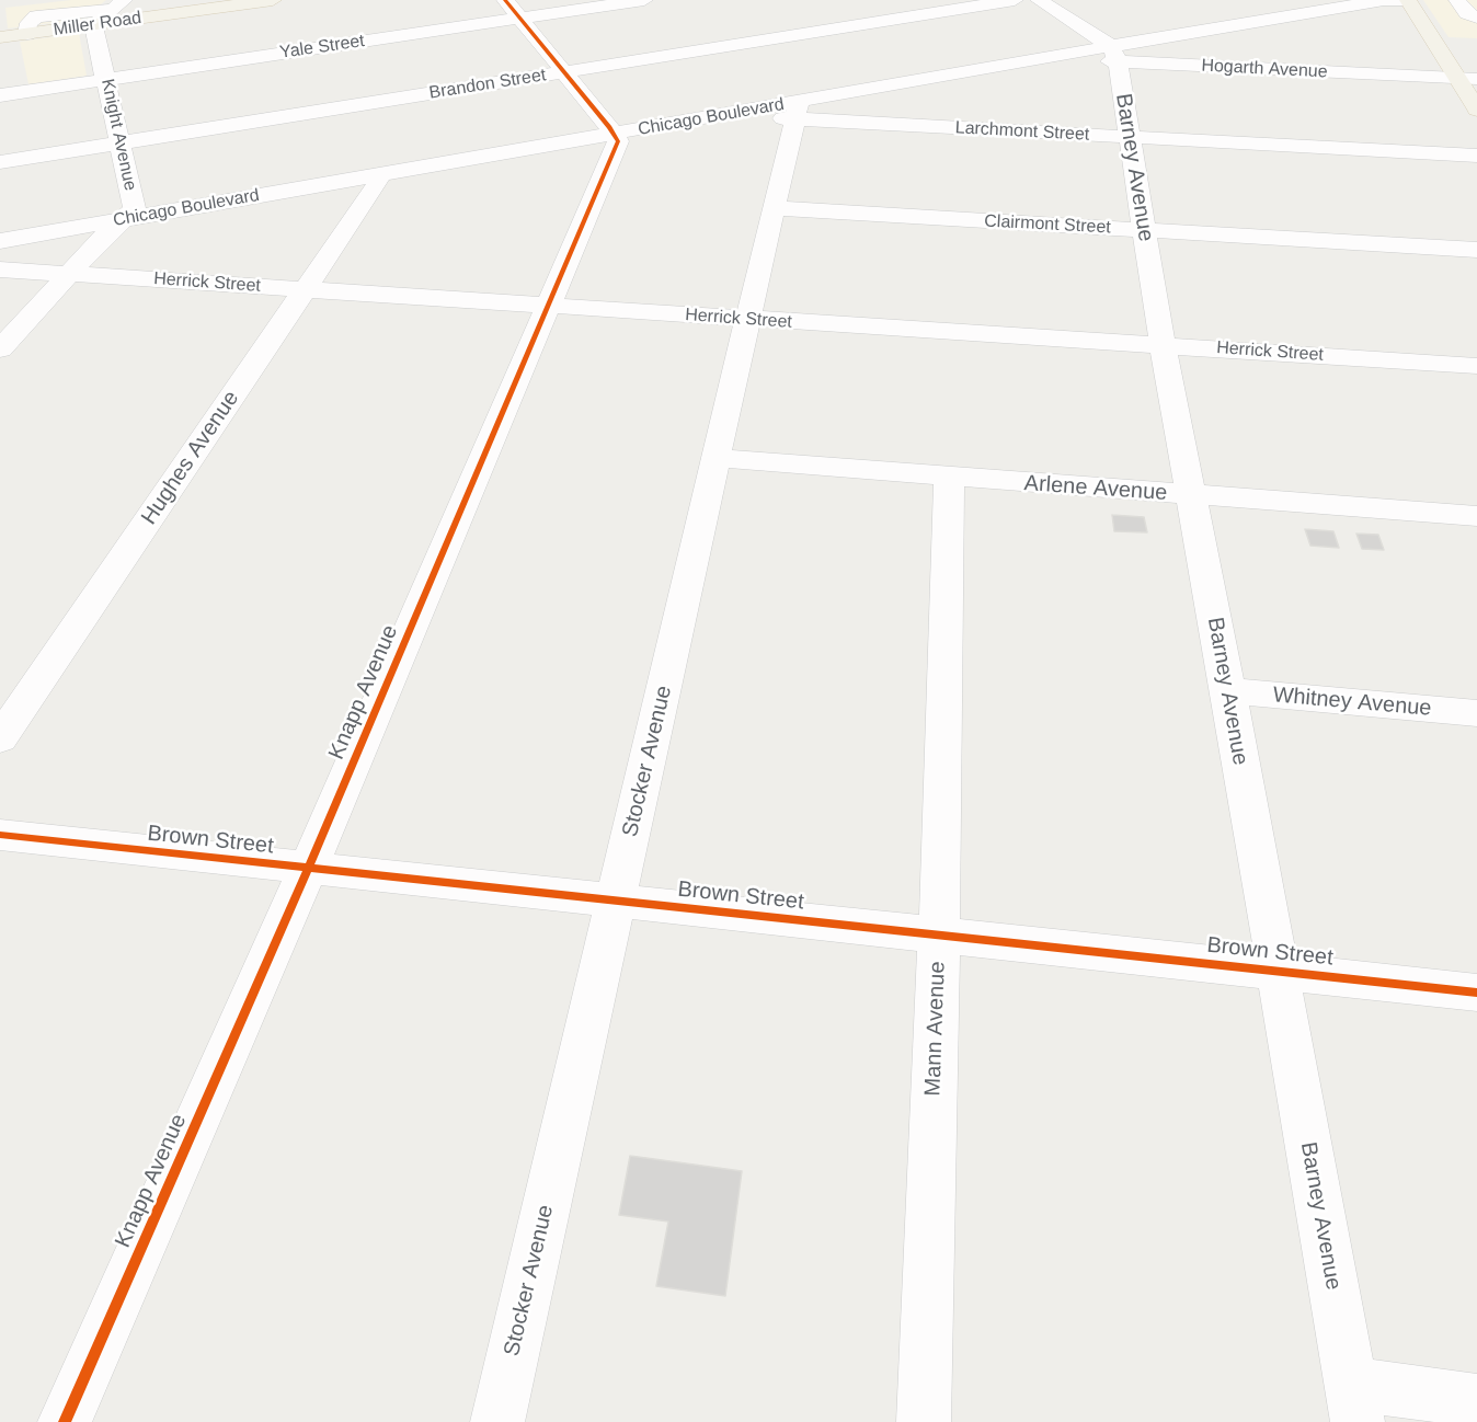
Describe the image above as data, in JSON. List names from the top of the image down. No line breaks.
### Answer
{"streets":{"main road":["Miller Road"],"street":["Yale Street","Hogarth Avenue","Brandon Street","Chicago Boulevard","Larchmont Street","Knight Avenue","Barney Avenue","Clairmont Street","Herrick Street","Hughes Avenue","Arlene Avenue","Knapp Avenue","Whitney Avenue","Stocker Avenue","Brown Street","Mann Avenue"]},"crossings":[["Miller Road","Knight Avenue"],["Yale Street","Knight Avenue"],["Hogarth Avenue","Chicago Boulevard"],["Hogarth Avenue","Barney Avenue"],["Brandon Street","Knight Avenue"],["Chicago Boulevard","Larchmont Street"],["Chicago Boulevard","Knight Avenue"],["Chicago Boulevard","Barney Avenue"],["Chicago Boulevard","Hughes Avenue"],["Chicago Boulevard","Knapp Avenue"],["Chicago Boulevard","Stocker Avenue"],["Larchmont Street","Barney Avenue"],["Larchmont Street","Stocker Avenue"],["Knight Avenue","Herrick Street"],["Barney Avenue","Clairmont Street"],["Barney Avenue","Herrick Street"],["Barney Avenue","Arlene Avenue"],["Barney Avenue","Whitney Avenue"],["Barney Avenue","Brown Street"],["Clairmont Street","Stocker Avenue"],["Herrick Street","Hughes Avenue"],["Herrick Street","Knapp Avenue"],["Herrick Street","Stocker Avenue"],["Arlene Avenue","Stocker Avenue"],["Arlene Avenue","Mann Avenue"],["Knapp Avenue","Brown Street"],["Stocker Avenue","Brown Street"],["Brown Street","Mann Avenue"]]}
